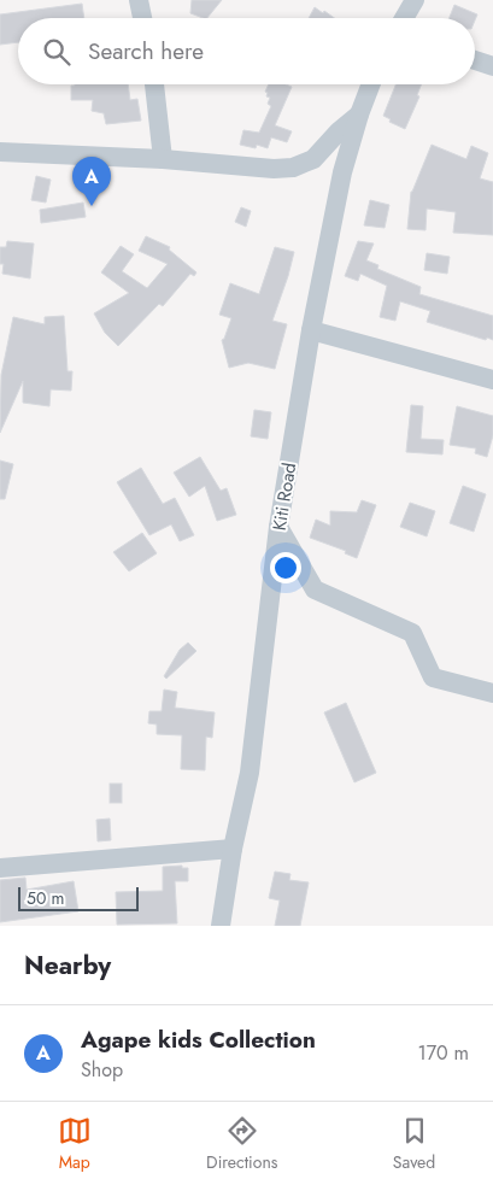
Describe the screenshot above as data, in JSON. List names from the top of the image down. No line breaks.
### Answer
{"streets":{"street":["Kiti Road"]},"scale_bar":"50 m","page":{"search":"Search here","pins":"A","scale":"50 m","heading":"Nearby","list":[{"mark":"A","name":"Agape kids Collection","note":"Shop","value":"170 m"}],"nav":["Map","Directions","Saved"]}}
